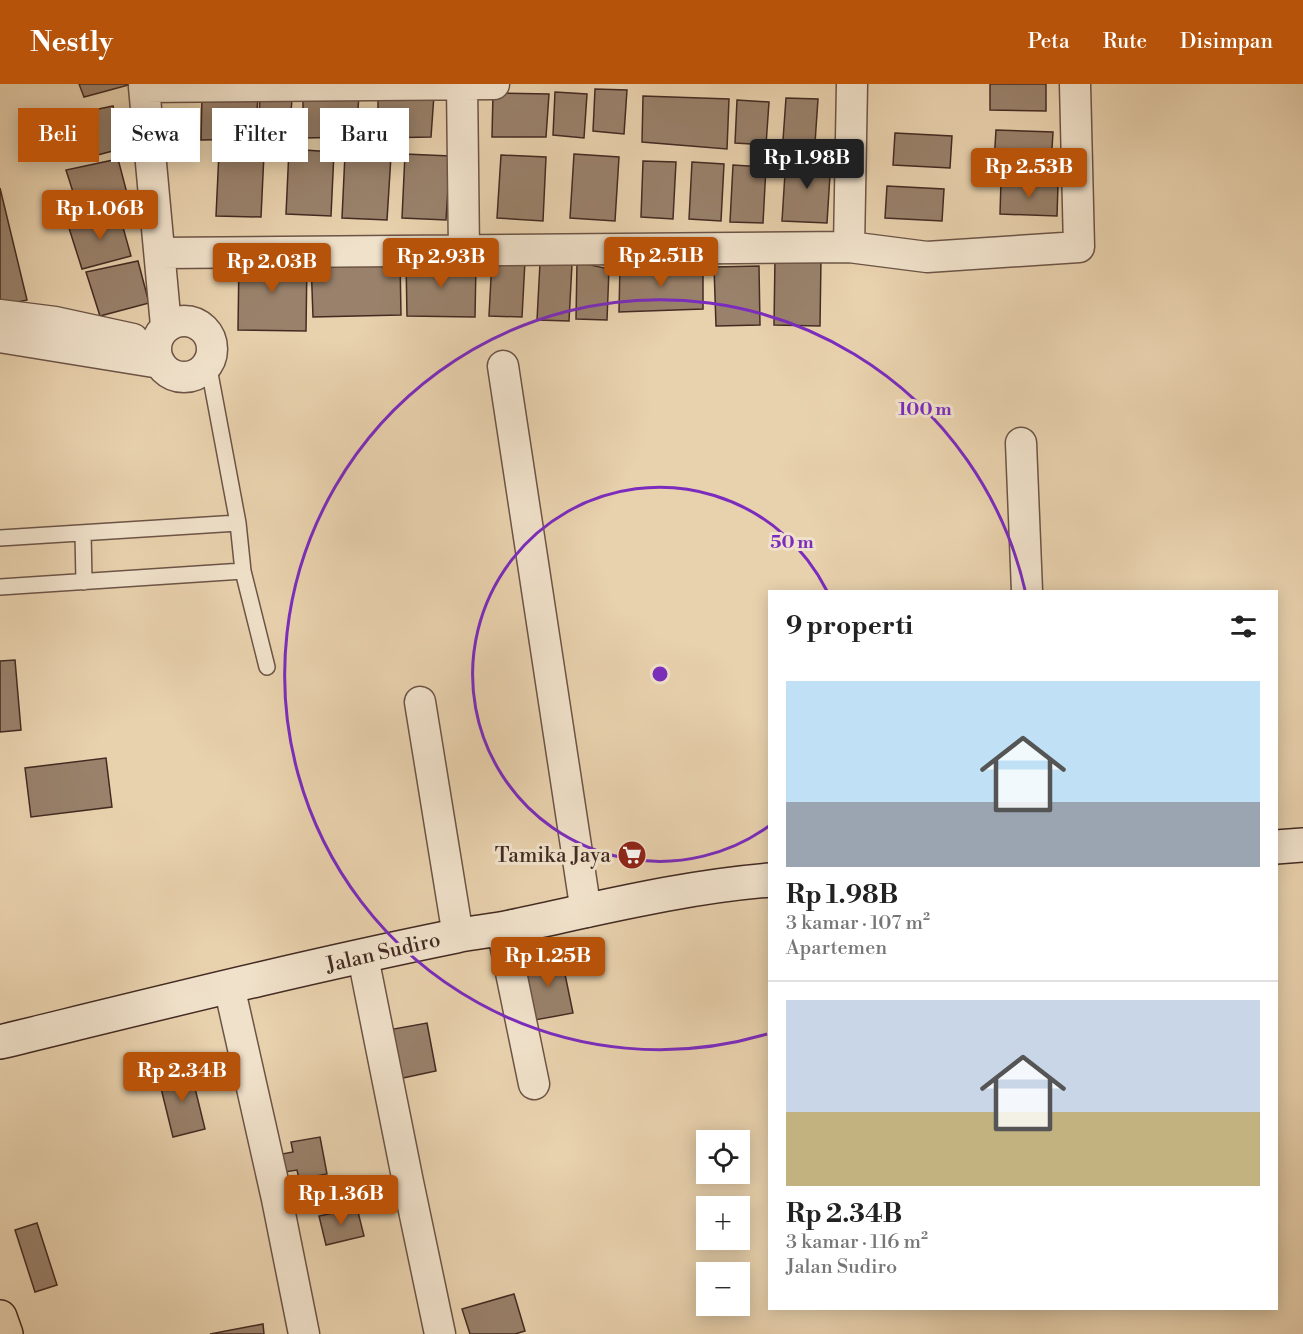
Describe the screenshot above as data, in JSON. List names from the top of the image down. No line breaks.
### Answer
{"streets":{"street":["Jalan Sudiro"]},"places":{"supermarket":["Tamika Jaya"]},"page":{"header":"Nestly","nav":["Peta","Rute","Disimpan"],"chip":["Beli","Sewa","Filter","Baru"],"price":["Rp 1.98B","Rp 2.53B","Rp 1.06B","Rp 2.51B","Rp 2.93B","Rp 2.03B","Rp 1.25B","Rp 2.34B","Rp 1.36B"],"heading":"9 properti","list":[{"name":"Rp 1.98B","note":"3 kamar · 107 m² · Apartemen"},{"name":"Rp 2.34B","note":"3 kamar · 116 m² · Jalan Sudiro"}],"map_buttons":["+","−"]},"rings":["100 m","50 m"]}
